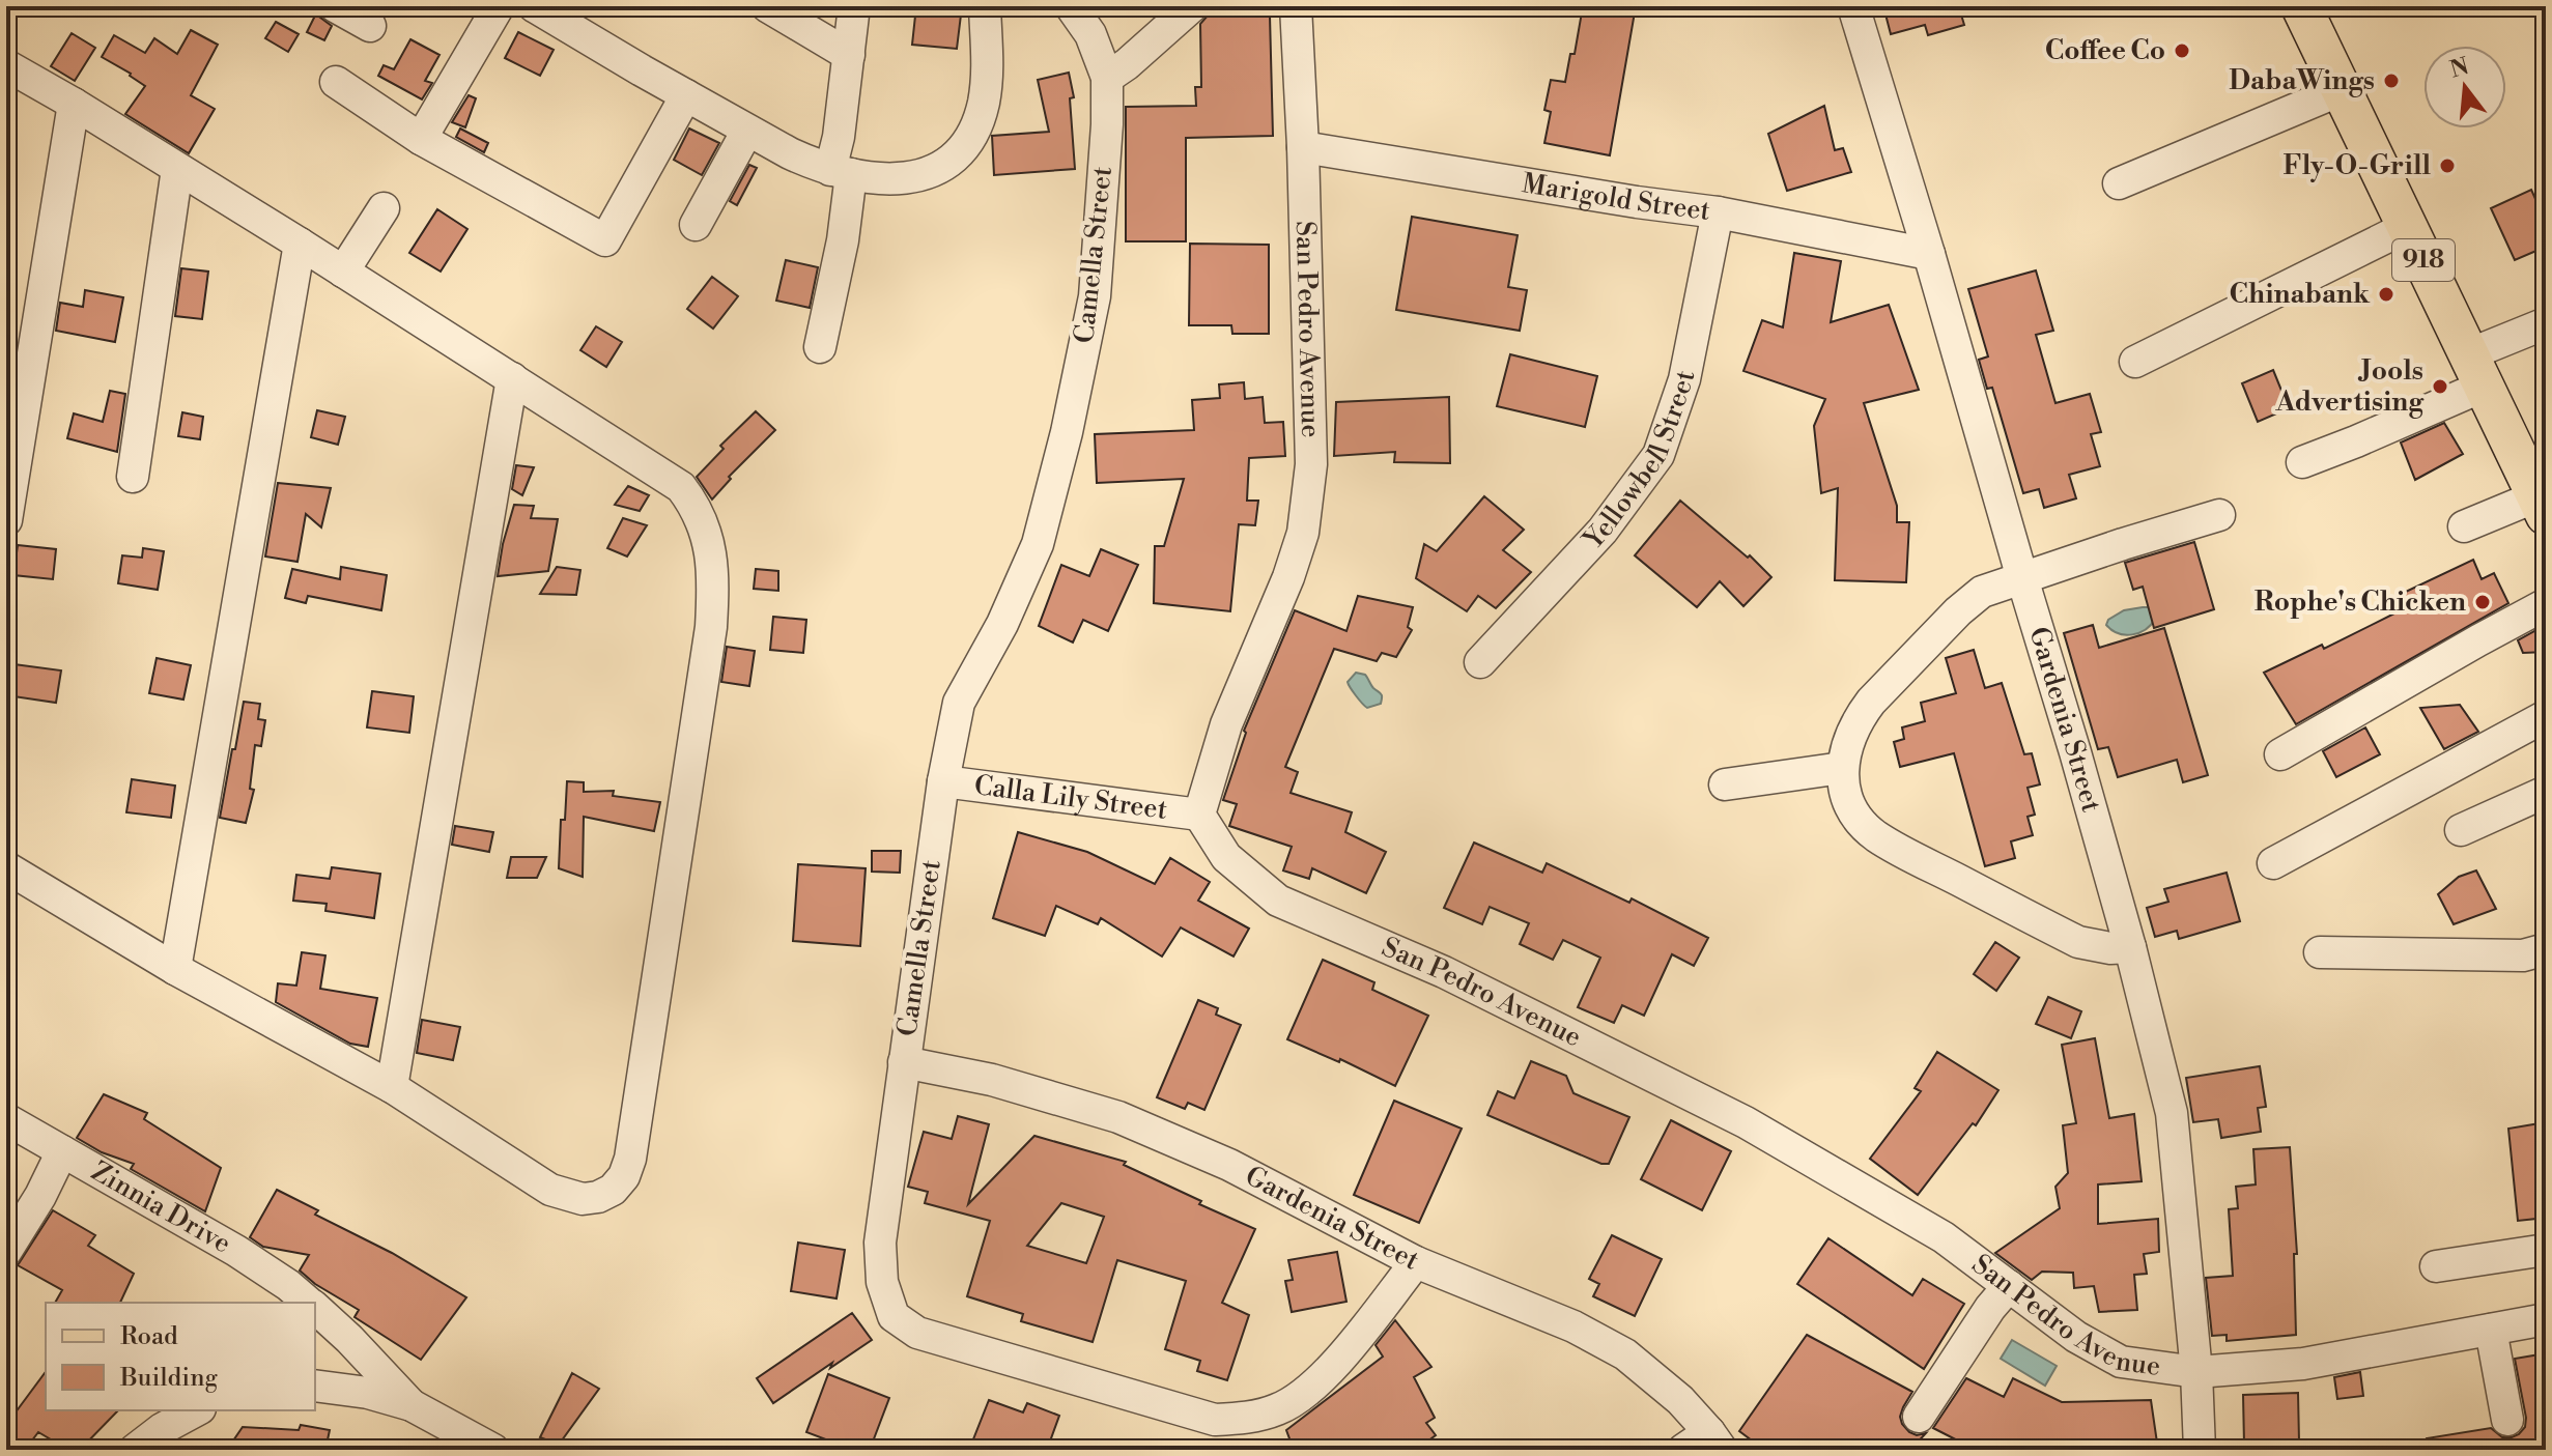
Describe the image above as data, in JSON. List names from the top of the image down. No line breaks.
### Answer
{"streets":{"main road":["918"],"street":["Marigold Street","Camella Street","San Pedro Avenue","Yellowbell Street","Gardenia Street","Calla Lily Street","Zinnia Drive"]},"crossings":[["Marigold Street","San Pedro Avenue"],["Marigold Street","Yellowbell Street"],["Marigold Street","Gardenia Street"],["Camella Street","Gardenia Street"],["Camella Street","Calla Lily Street"],["San Pedro Avenue","Gardenia Street"],["San Pedro Avenue","Calla Lily Street"]],"places":["Coffee Co","DabaWings","Fly-O-Grill","Chinabank","Jools Advertising","Rophe's Chicken"],"legend":["Road","Building"],"north":"top"}
